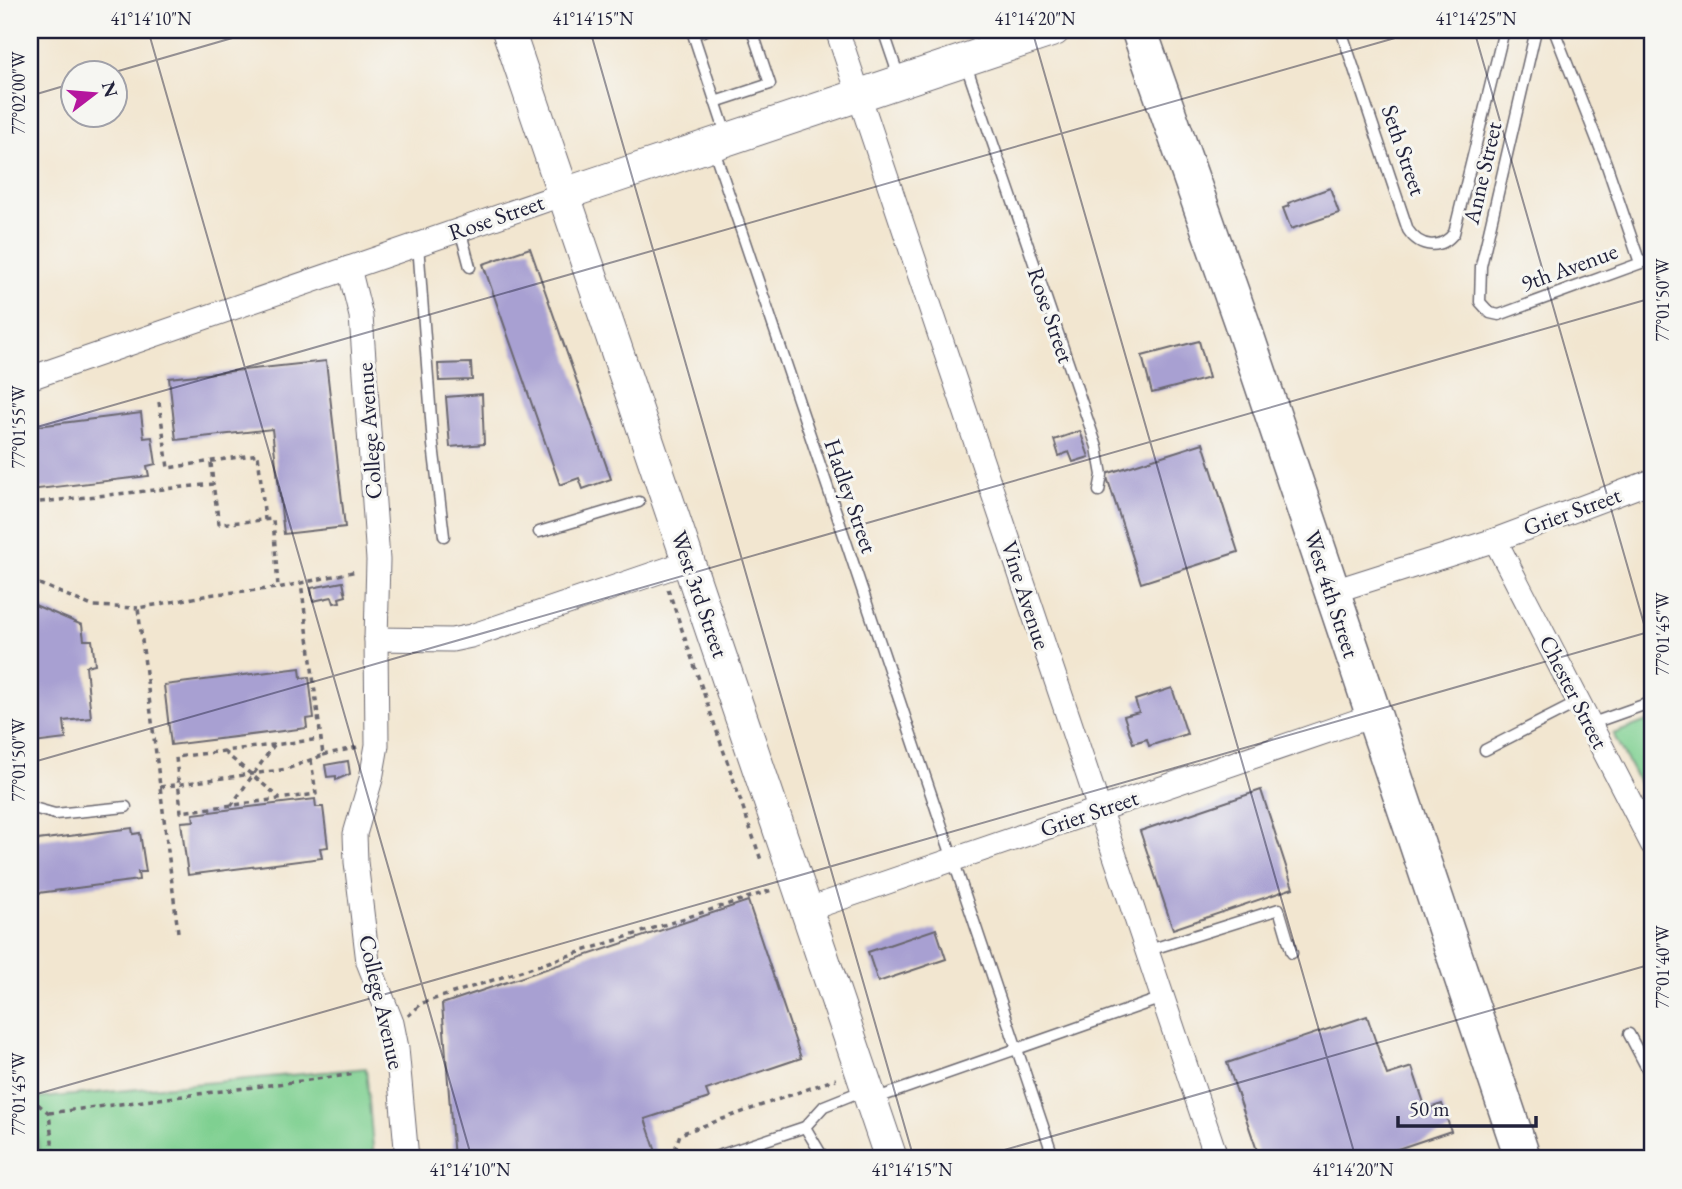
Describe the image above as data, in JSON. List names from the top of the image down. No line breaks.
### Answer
{"streets":{"main road":["Rose Street","West 3rd Street","West 4th Street"],"street":["College Avenue","Grier Street","Vine Avenue","Chester Street"],"lane":["Seth Street","Anne Street","9th Avenue","Hadley Street"]},"crossings":[["Seth Street","Anne Street"],["Anne Street","9th Avenue"],["Rose Street","College Avenue"],["Rose Street","Hadley Street"],["Rose Street","West 3rd Street"],["Rose Street","Vine Avenue"],["Hadley Street","Grier Street"],["Grier Street","West 3rd Street"],["Grier Street","West 4th Street"],["Grier Street","Vine Avenue"],["Grier Street","Chester Street"]],"scale_bar":"50 m","north":"right","coordinates":["41°14'10\"N","41°14'15\"N","41°14'20\"N","41°14'25\"N","77°02'00\"W","77°01'50\"W","77°01'55\"W","77°01'45\"W","77°01'40\"W"]}
